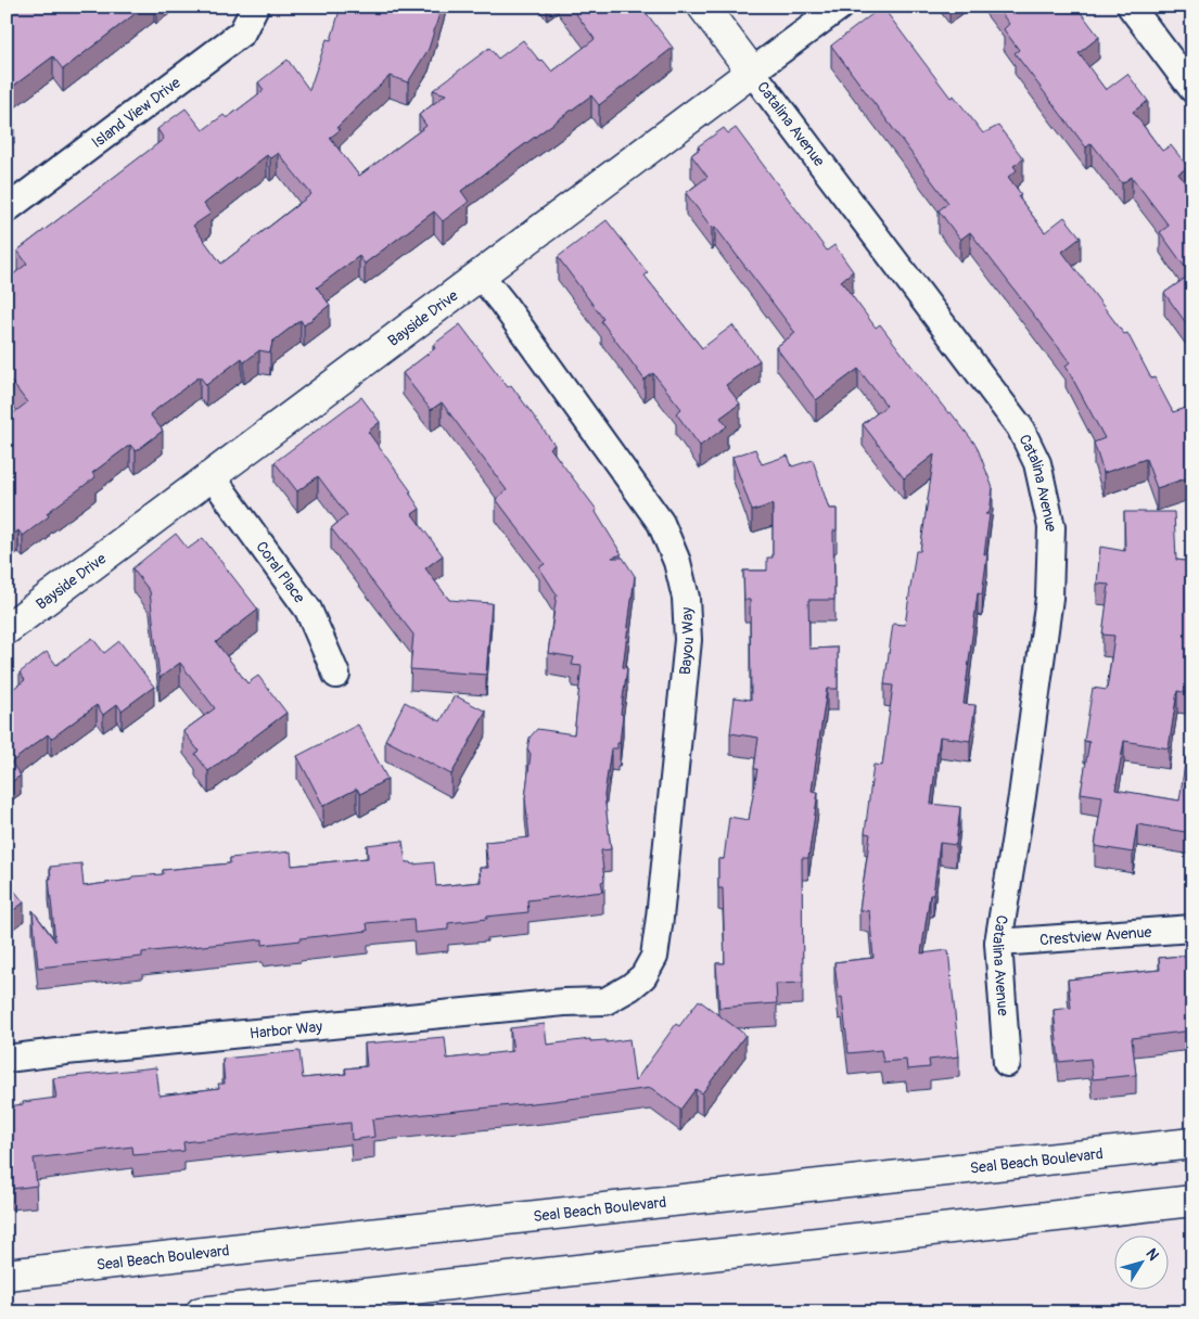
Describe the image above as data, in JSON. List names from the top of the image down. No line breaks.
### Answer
{"streets":{"main road":["Catalina Avenue","Bayside Drive","Seal Beach Boulevard"],"street":["Island View Drive","Coral Place","Bayou Way","Crestview Avenue","Harbor Way"]},"crossings":[["Catalina Avenue","Bayside Drive"],["Catalina Avenue","Crestview Avenue"],["Bayside Drive","Coral Place"],["Bayside Drive","Bayou Way"],["Bayou Way","Harbor Way"]],"north":"top right"}
